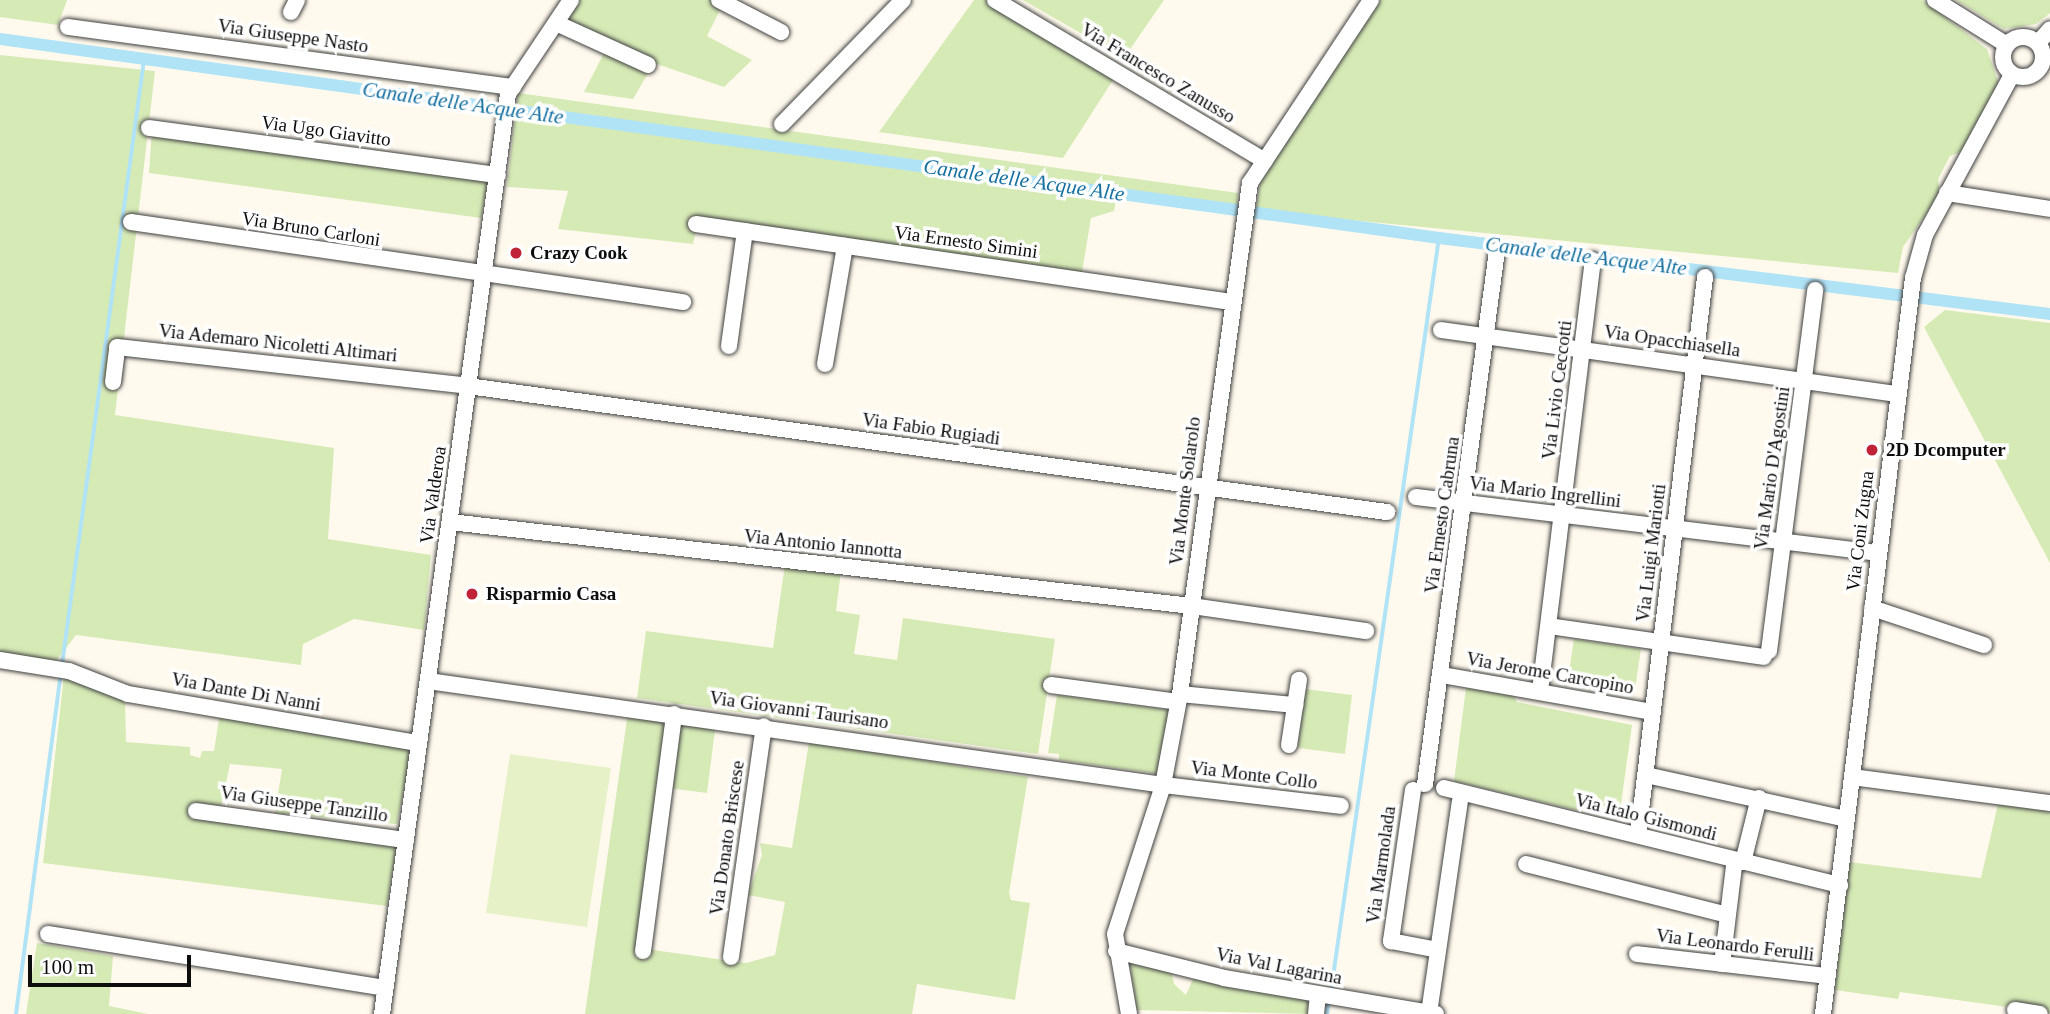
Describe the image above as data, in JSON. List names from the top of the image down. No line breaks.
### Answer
{"streets":{"street":["Via Giuseppe Nasto","Via Francesco Zanusso","Via Ugo Giavitto","Via Bruno Carloni","Via Ernesto Simini","Via Opacchiasella","Via Ademaro Nicoletti Altimari","Via Livio Ceccotti","Via Fabio Rugiadi","Via Mario D'Agostini","Via Monte Solarolo","Via Mario Ingrellini","Via Valderoa","Via Ernesto Cabruna","Via Coni Zugna","Via Antonio Iannotta","Via Luigi Mariotti","Via Jerome Carcopino","Via Dante Di Nanni","Via Giovanni Taurisano","Via Monte Collo","Via Giuseppe Tanzillo","Via Italo Gismondi","Via Donato Briscese","Via Marmolada","Via Leonardo Ferulli","Via Val Lagarina"]},"crossings":[["Via Giuseppe Nasto","Via Valderoa"],["Via Francesco Zanusso","Via Monte Solarolo"],["Via Ugo Giavitto","Via Valderoa"],["Via Bruno Carloni","Via Valderoa"],["Via Ernesto Simini","Via Monte Solarolo"],["Via Opacchiasella","Via Livio Ceccotti"],["Via Opacchiasella","Via Mario D'Agostini"],["Via Opacchiasella","Via Ernesto Cabruna"],["Via Opacchiasella","Via Coni Zugna"],["Via Opacchiasella","Via Luigi Mariotti"],["Via Ademaro Nicoletti Altimari","Via Fabio Rugiadi"],["Via Ademaro Nicoletti Altimari","Via Valderoa"],["Via Livio Ceccotti","Via Mario Ingrellini"],["Via Livio Ceccotti","Via Jerome Carcopino"],["Via Fabio Rugiadi","Via Monte Solarolo"],["Via Fabio Rugiadi","Via Valderoa"],["Via Mario D'Agostini","Via Mario Ingrellini"],["Via Mario D'Agostini","Via Luigi Mariotti"],["Via Monte Solarolo","Via Antonio Iannotta"],["Via Monte Solarolo","Via Giovanni Taurisano"],["Via Monte Solarolo","Via Monte Collo"],["Via Monte Solarolo","Via Val Lagarina"],["Via Mario Ingrellini","Via Ernesto Cabruna"],["Via Mario Ingrellini","Via Coni Zugna"],["Via Mario Ingrellini","Via Luigi Mariotti"],["Via Valderoa","Via Antonio Iannotta"],["Via Valderoa","Via Dante Di Nanni"],["Via Valderoa","Via Giovanni Taurisano"],["Via Valderoa","Via Giuseppe Tanzillo"],["Via Ernesto Cabruna","Via Jerome Carcopino"],["Via Ernesto Cabruna","Via Marmolada"],["Via Coni Zugna","Via Italo Gismondi"],["Via Coni Zugna","Via Leonardo Ferulli"],["Via Luigi Mariotti","Via Jerome Carcopino"],["Via Luigi Mariotti","Via Italo Gismondi"],["Via Giovanni Taurisano","Via Monte Collo"],["Via Giovanni Taurisano","Via Donato Briscese"]],"water":["Canale delle Acque Alte"],"places":["Crazy Cook","2D Dcomputer","Risparmio Casa"],"scale_bar":"100 m"}
